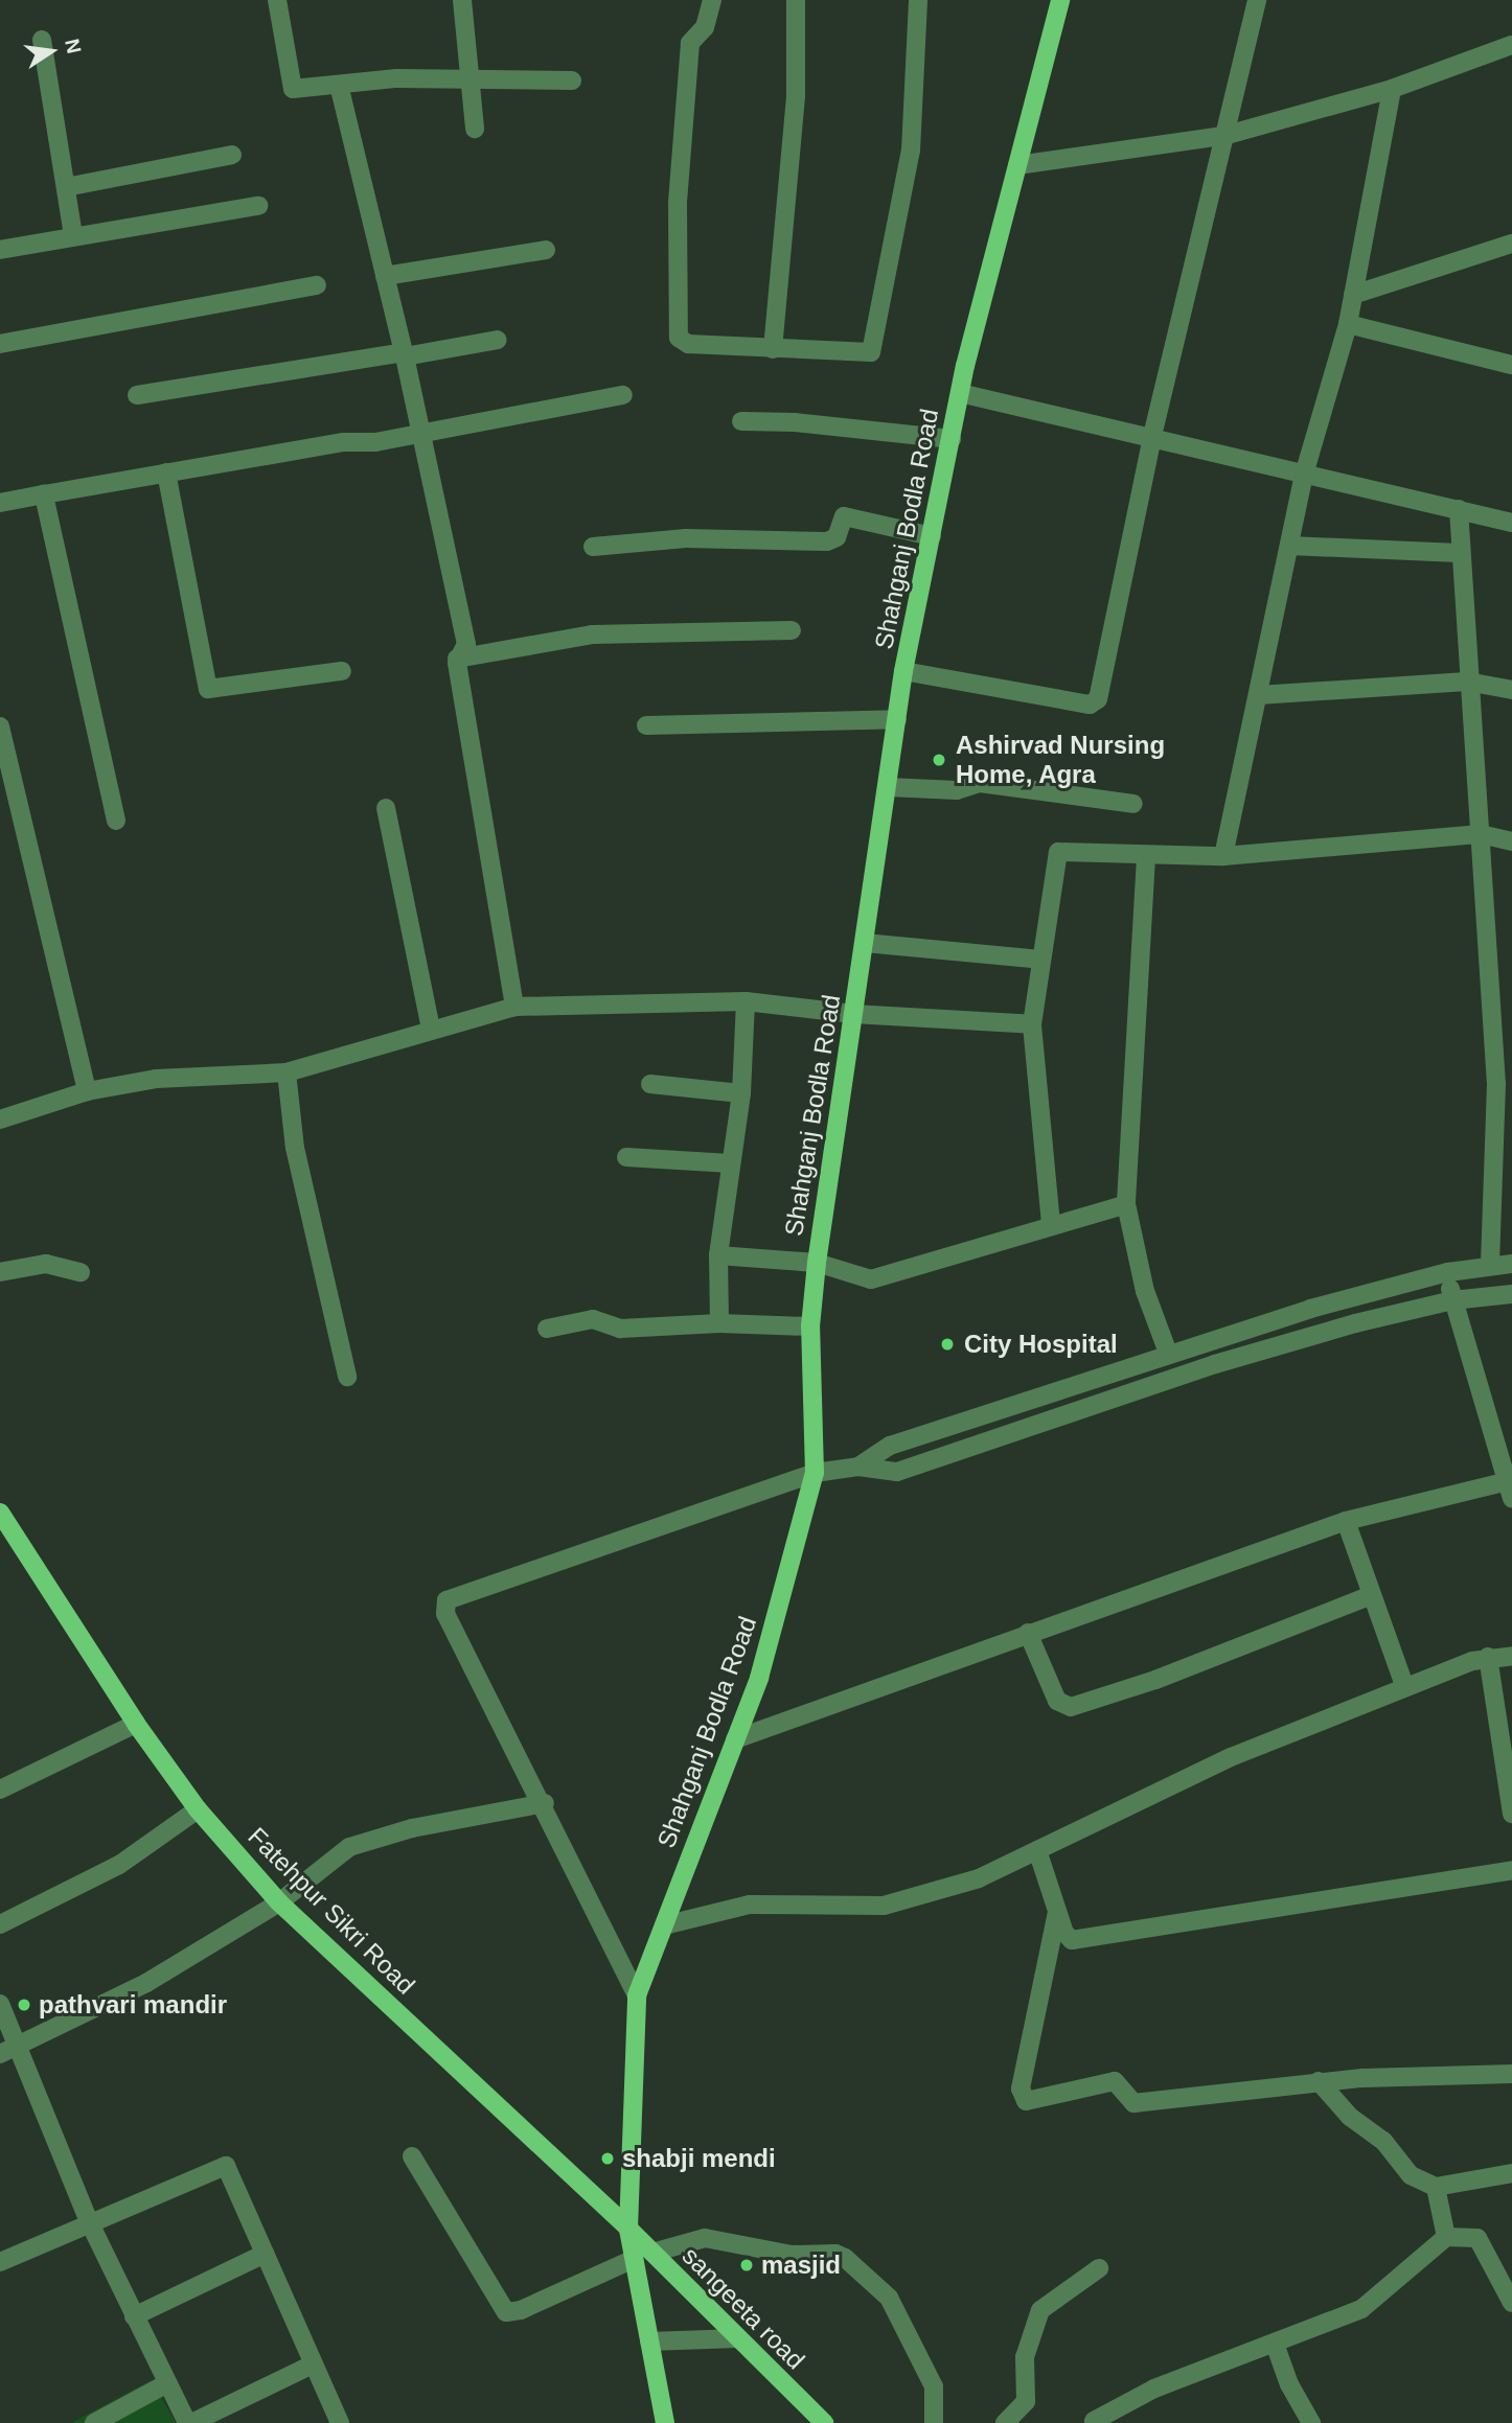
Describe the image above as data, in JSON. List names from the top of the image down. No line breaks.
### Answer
{"streets":{"main road":["Shahganj Bodla Road","Fatehpur Sikri Road","sangeeta road"]},"crossings":[["Shahganj Bodla Road","Fatehpur Sikri Road"],["Shahganj Bodla Road","sangeeta road"],["Fatehpur Sikri Road","sangeeta road"]],"places":["Ashirvad Nursing Home, Agra","City Hospital","pathvari mandir","shabji mendi","masjid"],"north":"right"}
